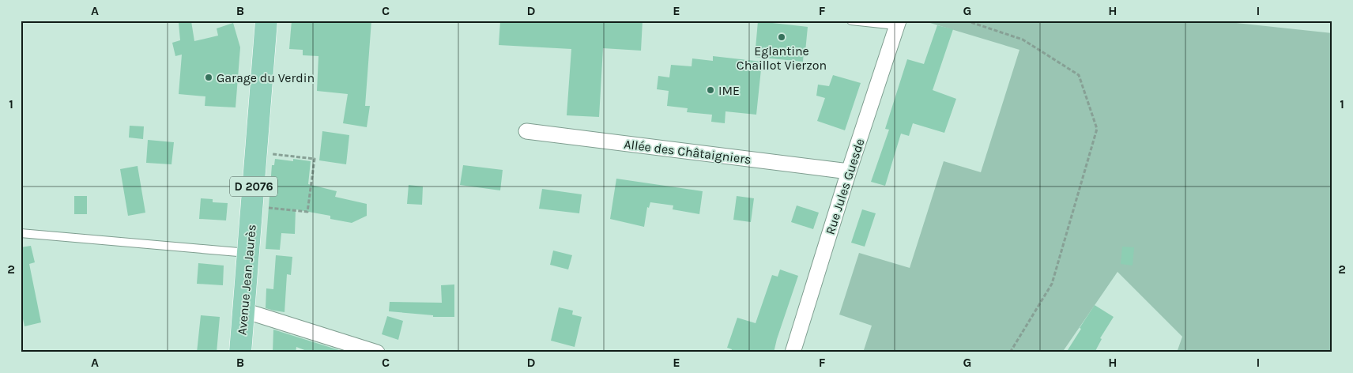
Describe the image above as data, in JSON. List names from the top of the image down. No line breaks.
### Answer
{"streets":{"main road":["D 2076","Avenue Jean Jaurès"],"street":["Allée des Châtaigniers","Rue Jules Guesde"]},"crossings":[["Allée des Châtaigniers","Rue Jules Guesde"]],"places":["Eglantine Chaillot Vierzon","Garage du Verdin","IME"],"grid":{"columns":["A","B","C","D","E","F","G","H","I"],"rows":["1","2"]}}
